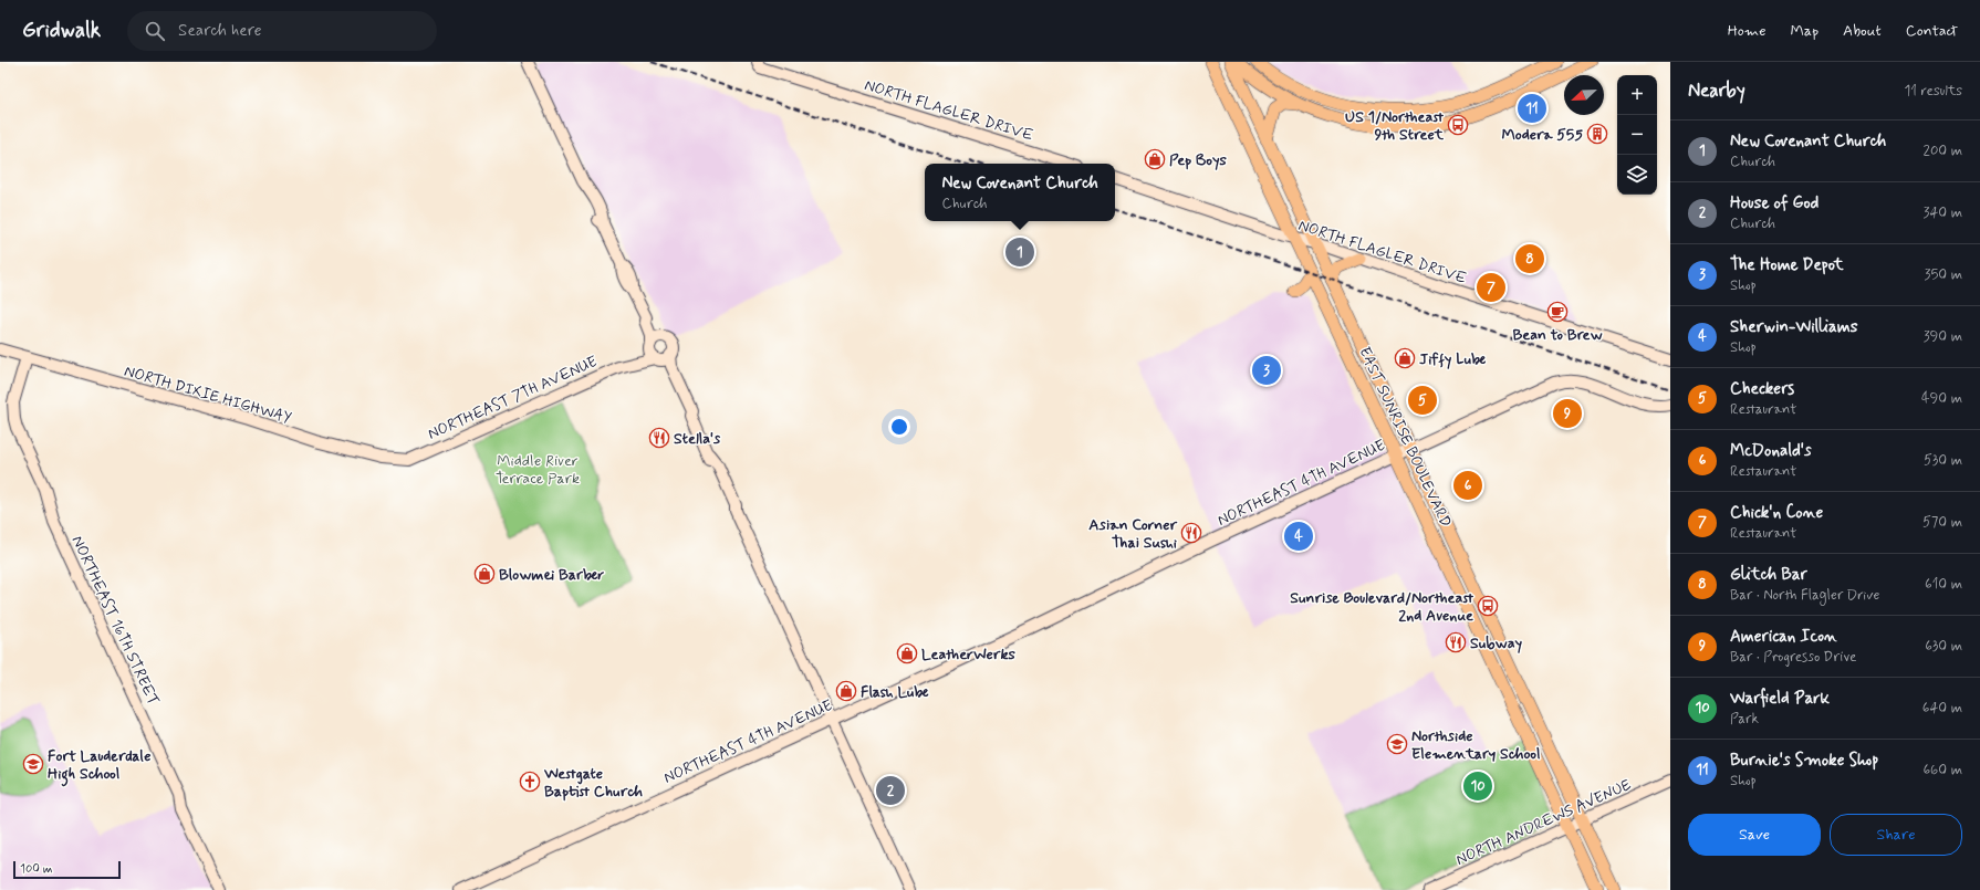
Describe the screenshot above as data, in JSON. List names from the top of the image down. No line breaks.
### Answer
{"streets":{"main road":["EAST SUNRISE BOULEVARD"],"street":["NORTH FLAGLER DRIVE","NORTH DIXIE HIGHWAY","NORTHEAST 7TH AVENUE","NORTHEAST 4TH AVENUE","NORTHEAST 16TH STREET","NORTH ANDREWS AVENUE"]},"crossings":[["NORTH FLAGLER DRIVE","EAST SUNRISE BOULEVARD"],["NORTH DIXIE HIGHWAY","NORTHEAST 7TH AVENUE"],["NORTH DIXIE HIGHWAY","NORTHEAST 16TH STREET"],["EAST SUNRISE BOULEVARD","NORTHEAST 4TH AVENUE"],["EAST SUNRISE BOULEVARD","NORTH ANDREWS AVENUE"]],"parks":["Middle River Terrace Park"],"places":{"bus stop":["US 1/Northeast 9th Street","Sunrise Boulevard/Northeast 2nd Avenue"],"building":["Modera 555"],"shop":["Pep Boys","Jiffy Lube","Blowmei Barber","LeatherWerks","Flash Lube"],"cafe":["Bean to Brew"],"restaurant":["Stella's","Asian Corner Thai Sushi","Subway"],"school or university":["Northside Elementary School","Fort Lauderdale High School"],"church":["Westgate Baptist Church"]},"scale_bar":"100 m","north":"bottom left","page":{"header":"Gridwalk","search":"Search here","nav":["Home","Map","About","Contact"],"heading":["Nearby","11 results"],"map_buttons":["+","−"],"pins":["11","1","8","7","3","5","9","6","4","10","2"],"list":[{"mark":"1","name":"New Covenant Church","note":"Church","value":"200 m"},{"mark":"2","name":"House of God","note":"Church","value":"340 m"},{"mark":"3","name":"The Home Depot","note":"Shop","value":"350 m"},{"mark":"4","name":"Sherwin-Williams","note":"Shop","value":"390 m"},{"mark":"5","name":"Checkers","note":"Restaurant","value":"490 m"},{"mark":"6","name":"McDonald's","note":"Restaurant","value":"530 m"},{"mark":"7","name":"Chick'n Cone","note":"Restaurant","value":"570 m"},{"mark":"8","name":"Glitch Bar","note":"Bar · North Flagler Drive","value":"610 m"},{"mark":"9","name":"American Icon","note":"Bar · Progresso Drive","value":"630 m"},{"mark":"10","name":"Warfield Park","note":"Park","value":"640 m"},{"mark":"11","name":"Burnie's Smoke Shop","note":"Shop","value":"660 m"}],"popup":["New Covenant Church","Church"],"buttons":["Save","Share"],"scale":"100 m"}}
